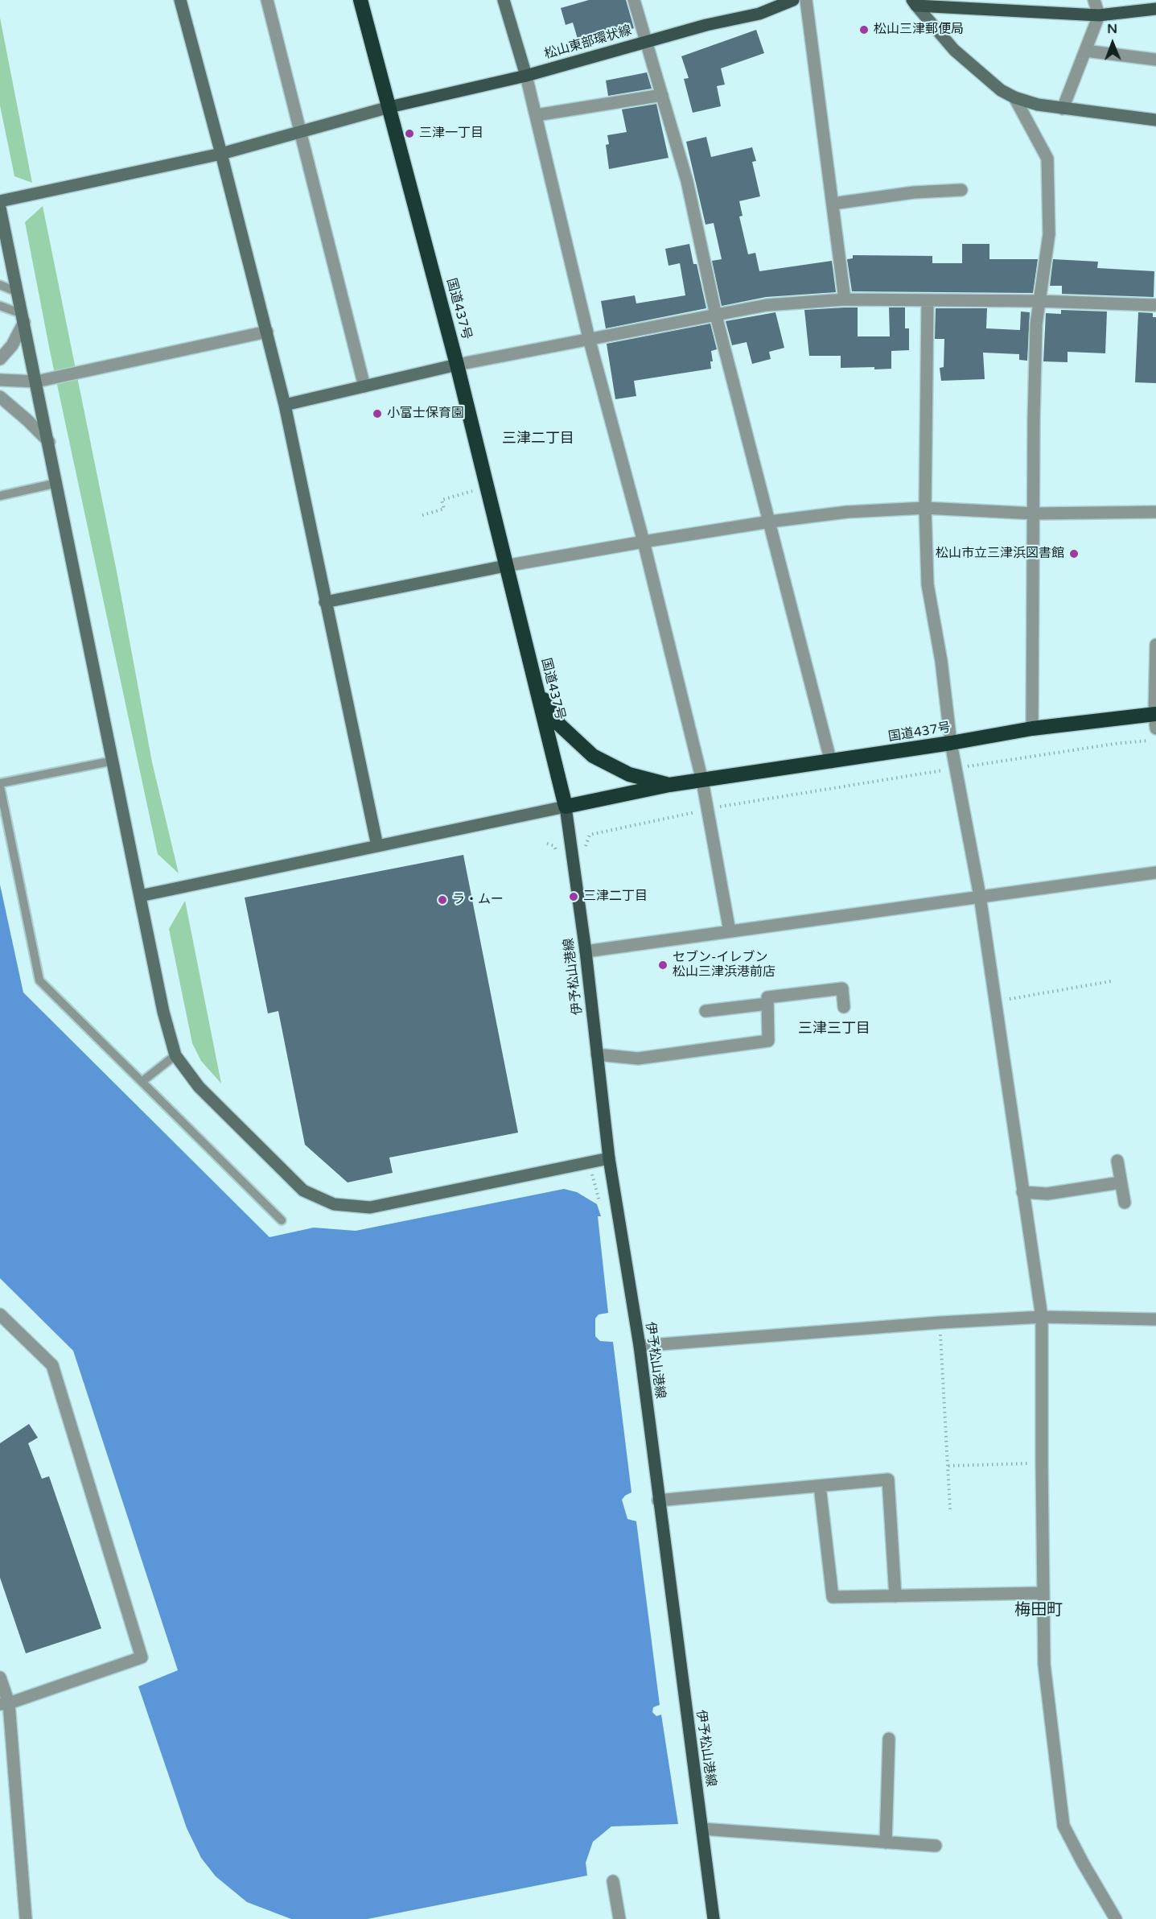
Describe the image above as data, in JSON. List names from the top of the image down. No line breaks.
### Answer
{"streets":{"highway":["国道437号"],"main road":["松山東部環状線","伊予松山港線"]},"crossings":[["松山東部環状線","国道437号"],["国道437号","伊予松山港線"]],"districts":["三津二丁目","三津三丁目","梅田町"],"places":["松山三津郵便局","三津一丁目","小富士保育園","松山市立三津浜図書館","三津二丁目","ラ・ムー","セブン-イレブン 松山三津浜港前店"],"north":"top"}
